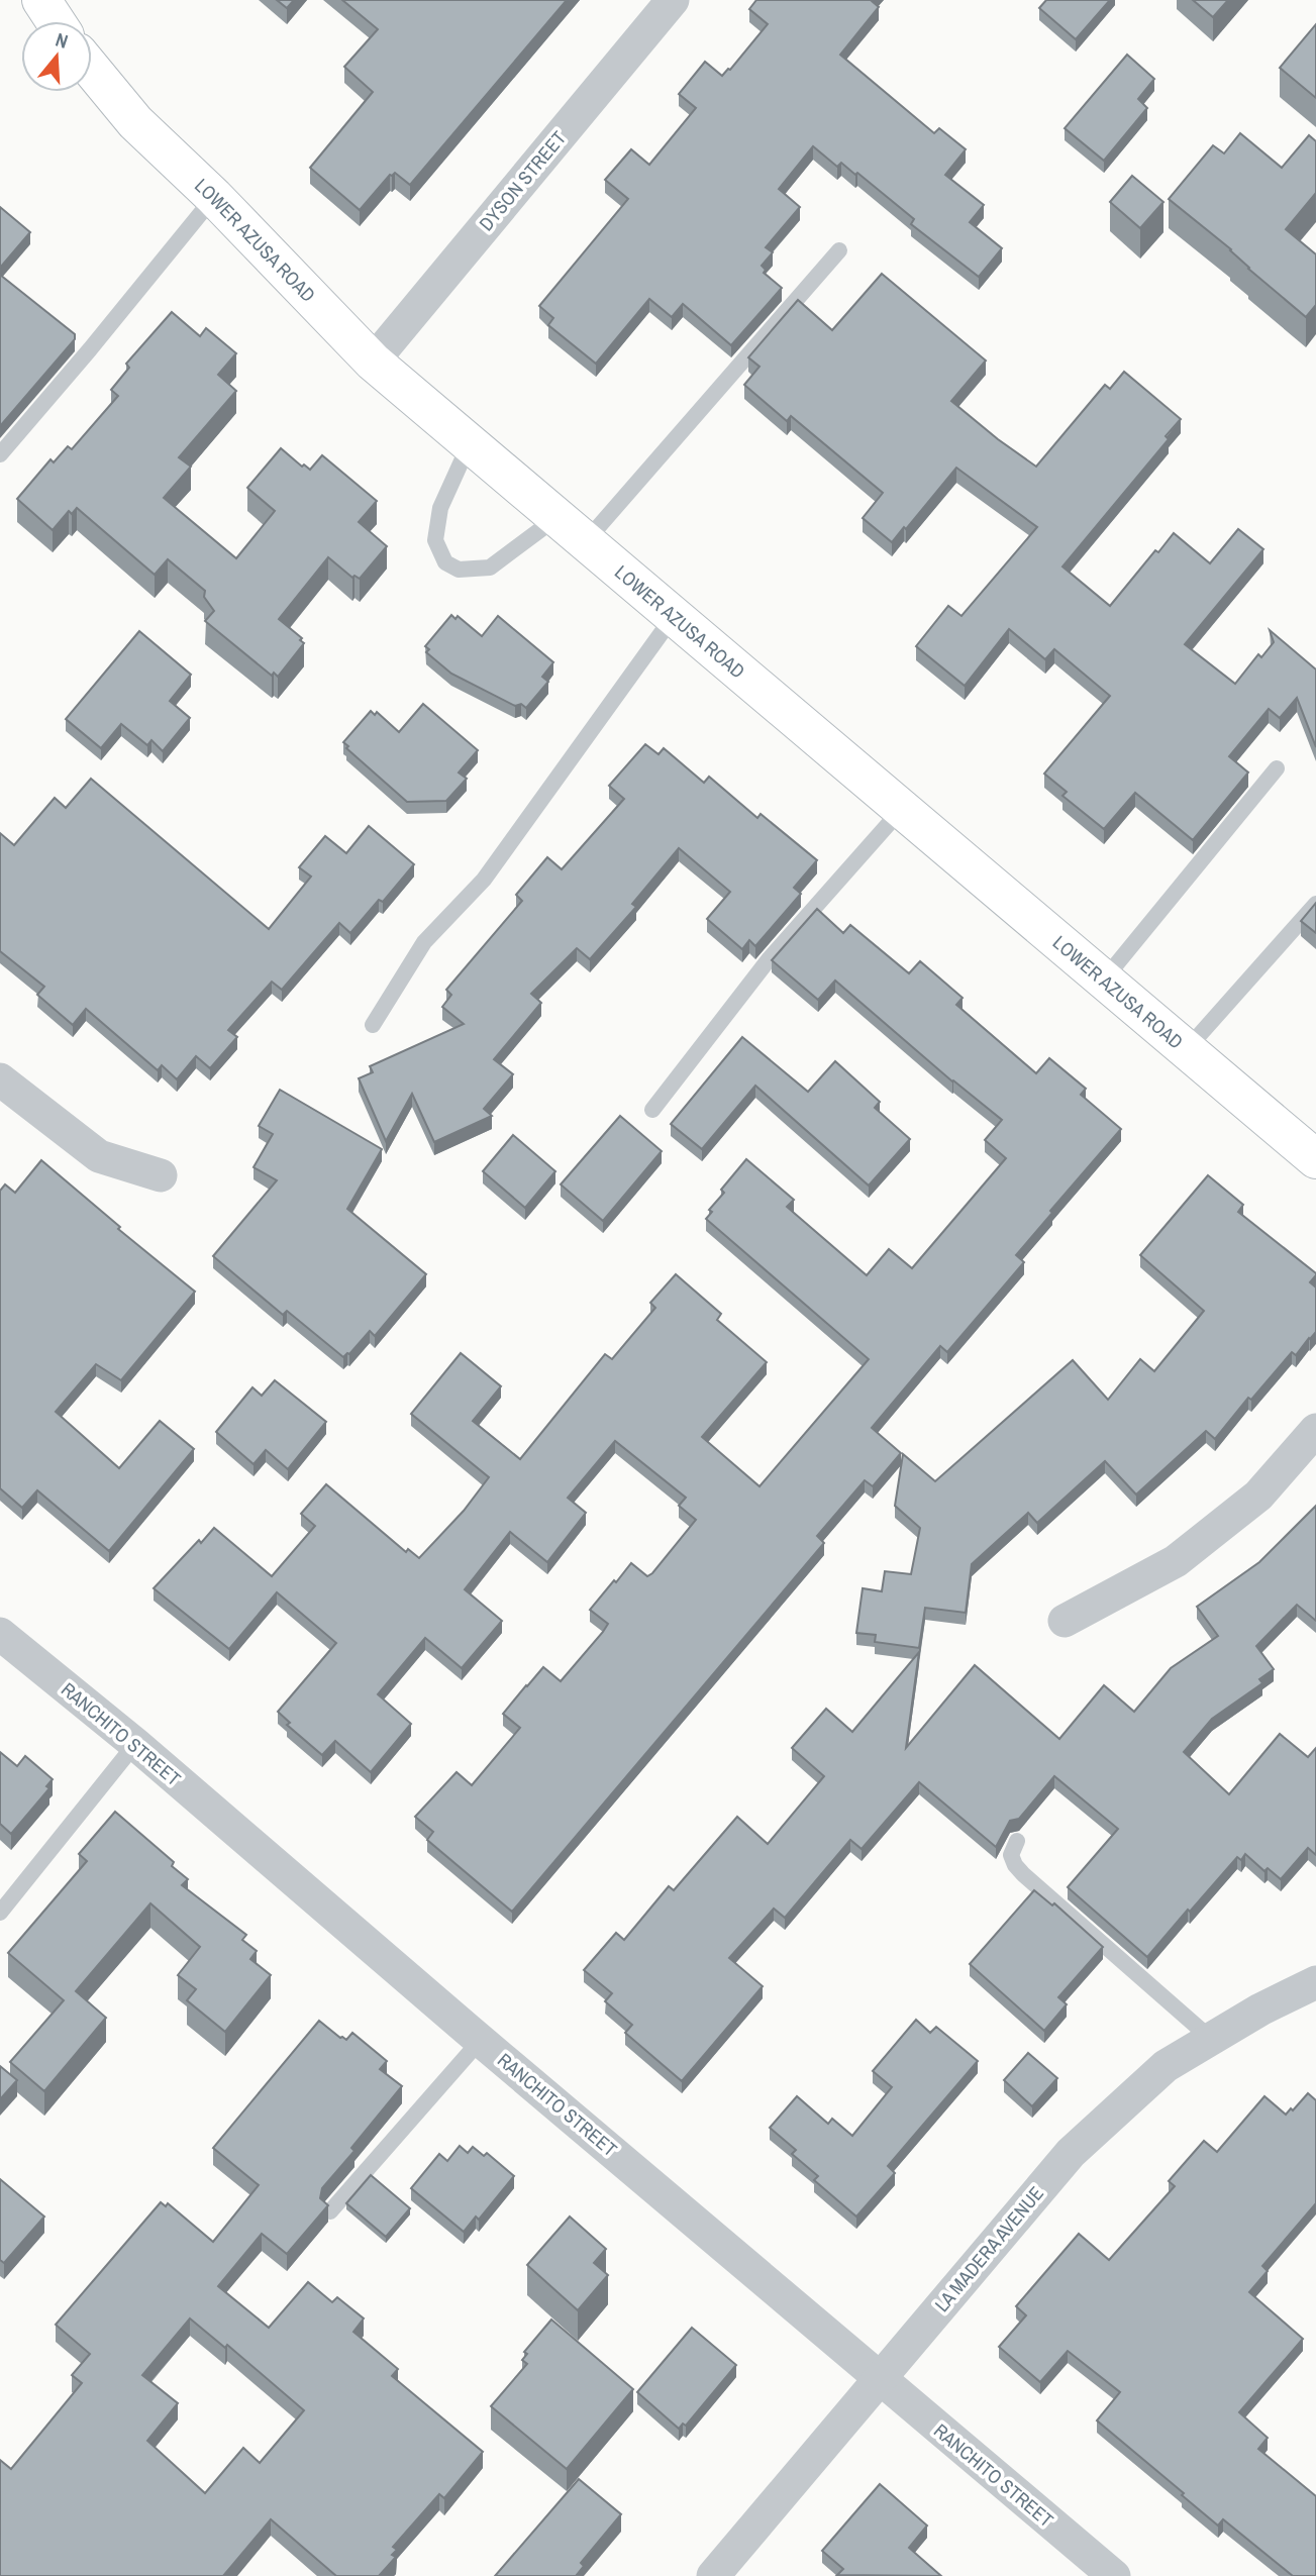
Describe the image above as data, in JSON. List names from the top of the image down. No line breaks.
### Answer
{"streets":{"main road":["LOWER AZUSA ROAD"],"street":["DYSON STREET","RANCHITO STREET","LA MADERA AVENUE"]},"crossings":[["DYSON STREET","LOWER AZUSA ROAD"],["RANCHITO STREET","LA MADERA AVENUE"]],"north":"top"}
